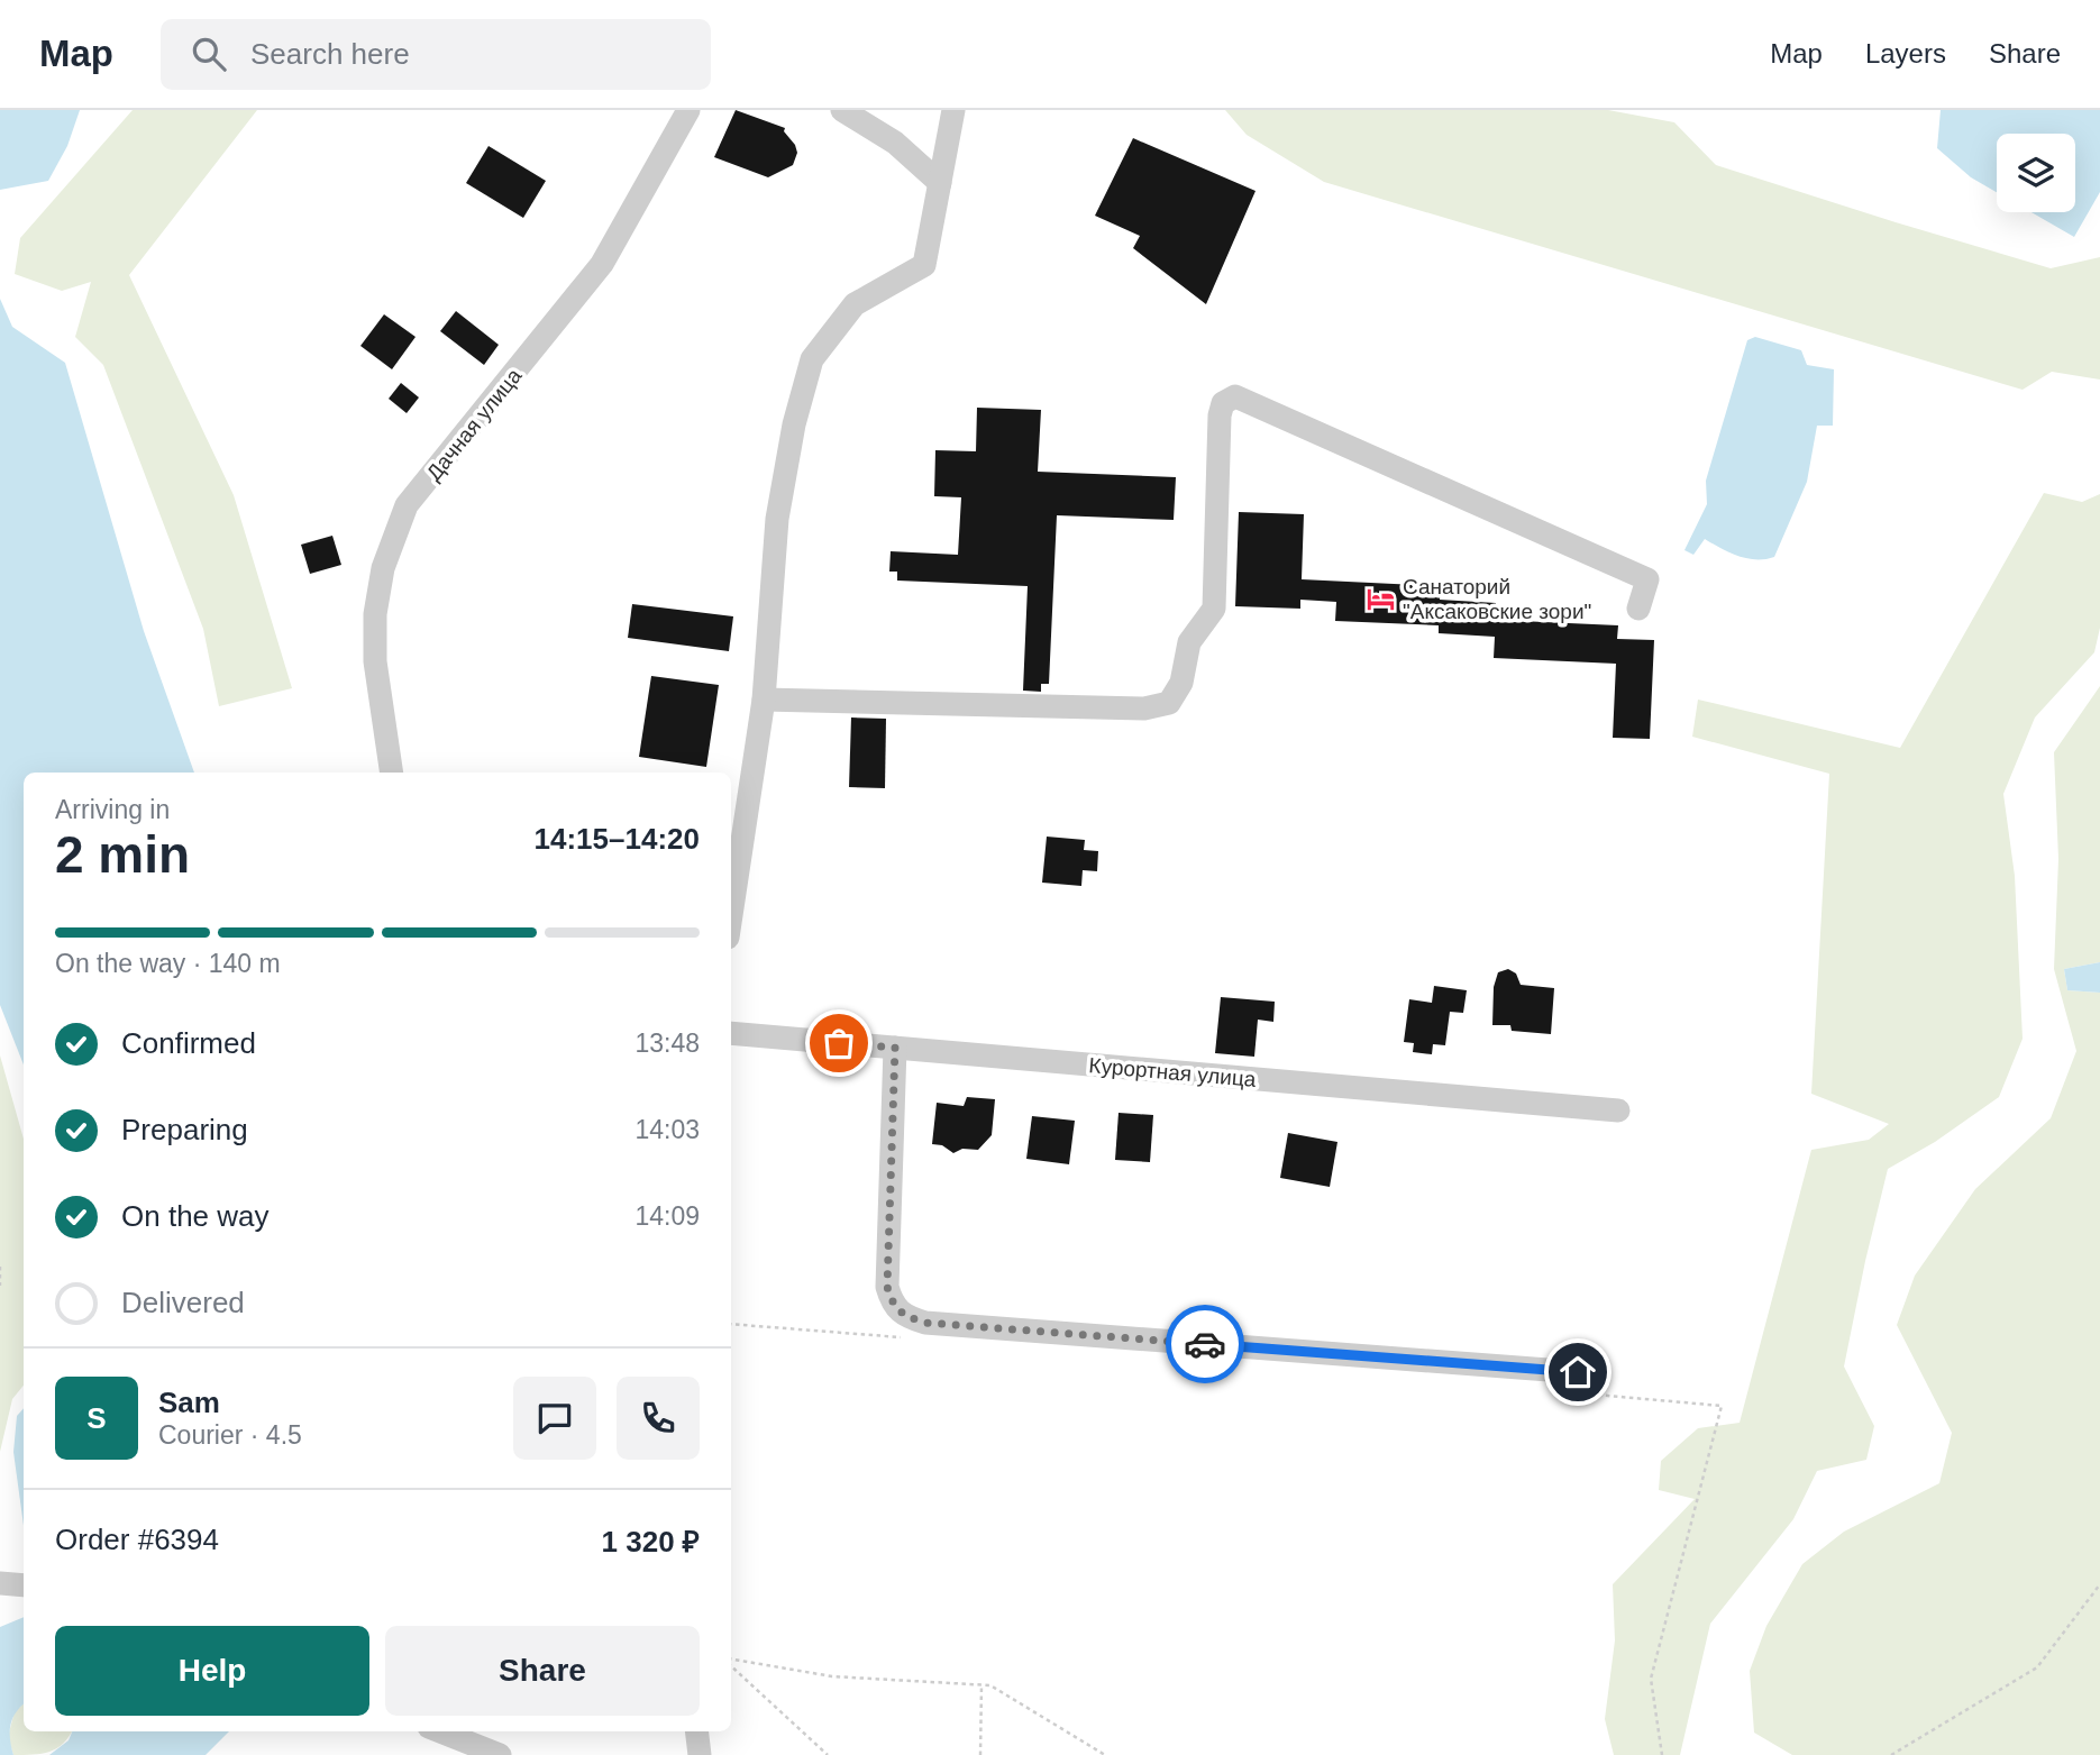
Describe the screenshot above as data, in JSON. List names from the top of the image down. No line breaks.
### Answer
{"streets":{"street":["Дачная улица","Курортная улица"]},"places":{"hotel":["Санаторий \"Аксаковские зори\""]},"page":{"header":"Map","search":"Search here","nav":["Map","Layers","Share"],"heading":["2 min","Arriving in","14:15–14:20"],"panel":["Sam","Courier · 4.5","Order #6394","1 320 ₽"],"bar":"On the way · 140 m","list":[["Confirmed","13:48"],["Preparing","14:03"],["On the way","14:09"],"Delivered"],"round":"S","buttons":["Help","Share"]}}
